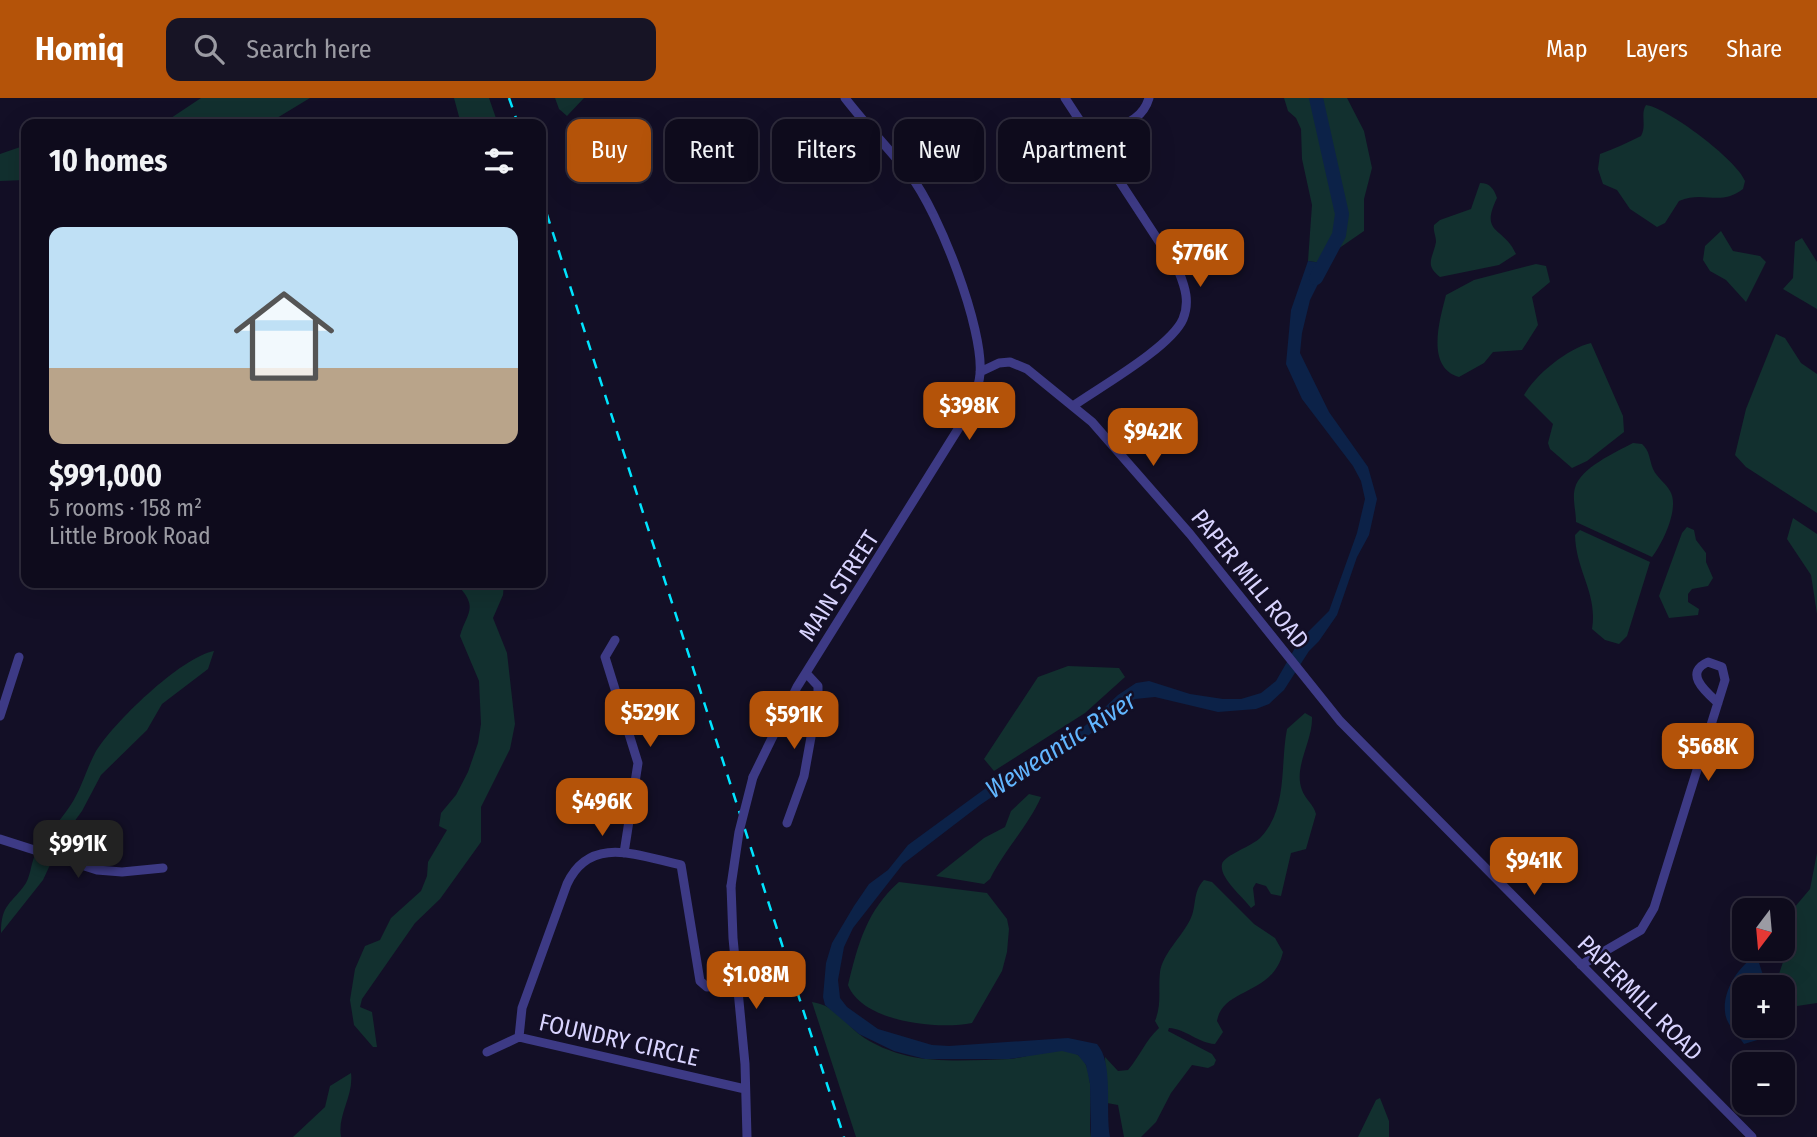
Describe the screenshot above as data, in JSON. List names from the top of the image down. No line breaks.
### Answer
{"streets":{"street":["PAPER MILL ROAD","MAIN STREET","PAPERMILL ROAD","FOUNDRY CIRCLE"]},"crossings":[["PAPER MILL ROAD","MAIN STREET"],["PAPER MILL ROAD","PAPERMILL ROAD"],["MAIN STREET","FOUNDRY CIRCLE"]],"water":["Weweantic River"],"north":"bottom","page":{"header":"Homiq","search":"Search here","nav":["Map","Layers","Share"],"chip":["Buy","Rent","Filters","New","Apartment"],"heading":"10 homes","list":[{"name":"$991,000","note":"5 rooms · 158 m² · Little Brook Road"}],"price":["$776K","$398K","$942K","$529K","$591K","$568K","$496K","$991K","$941K","$1.08M"],"map_buttons":["+","−"]}}
